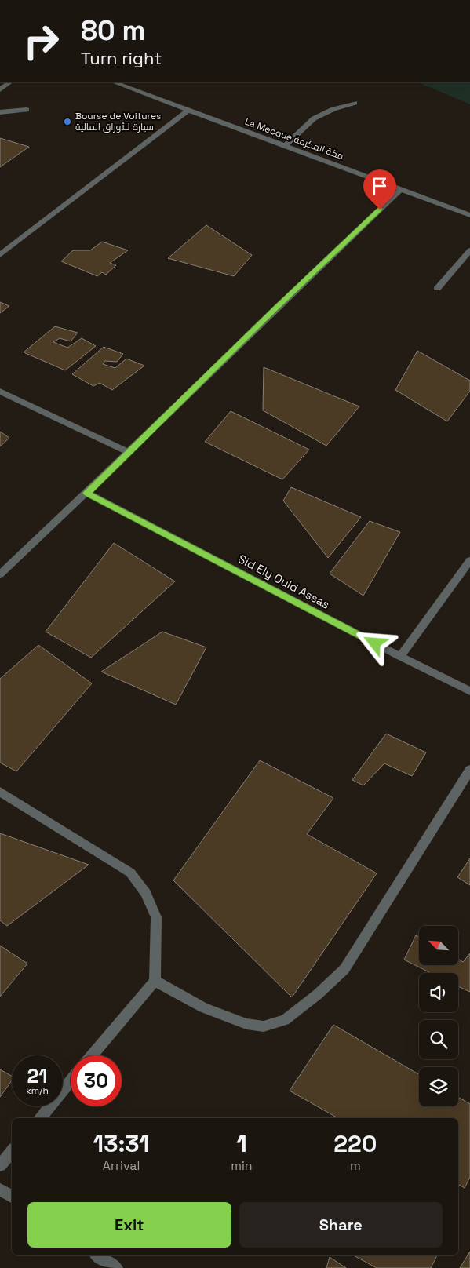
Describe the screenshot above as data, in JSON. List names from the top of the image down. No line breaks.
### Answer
{"streets":{"street":["La Mecque مكة المكرمة","Sid Ely Ould Assas"]},"places":["Bourse de Voitures سيارة للأوراق المالية"],"north":"top left","page":{"turn":["80 m","Turn right"],"speed":"21 km/h","limit":"30","eta":["13:31","Arrival","1","min","220","m"],"buttons":["Exit","Share"]}}
